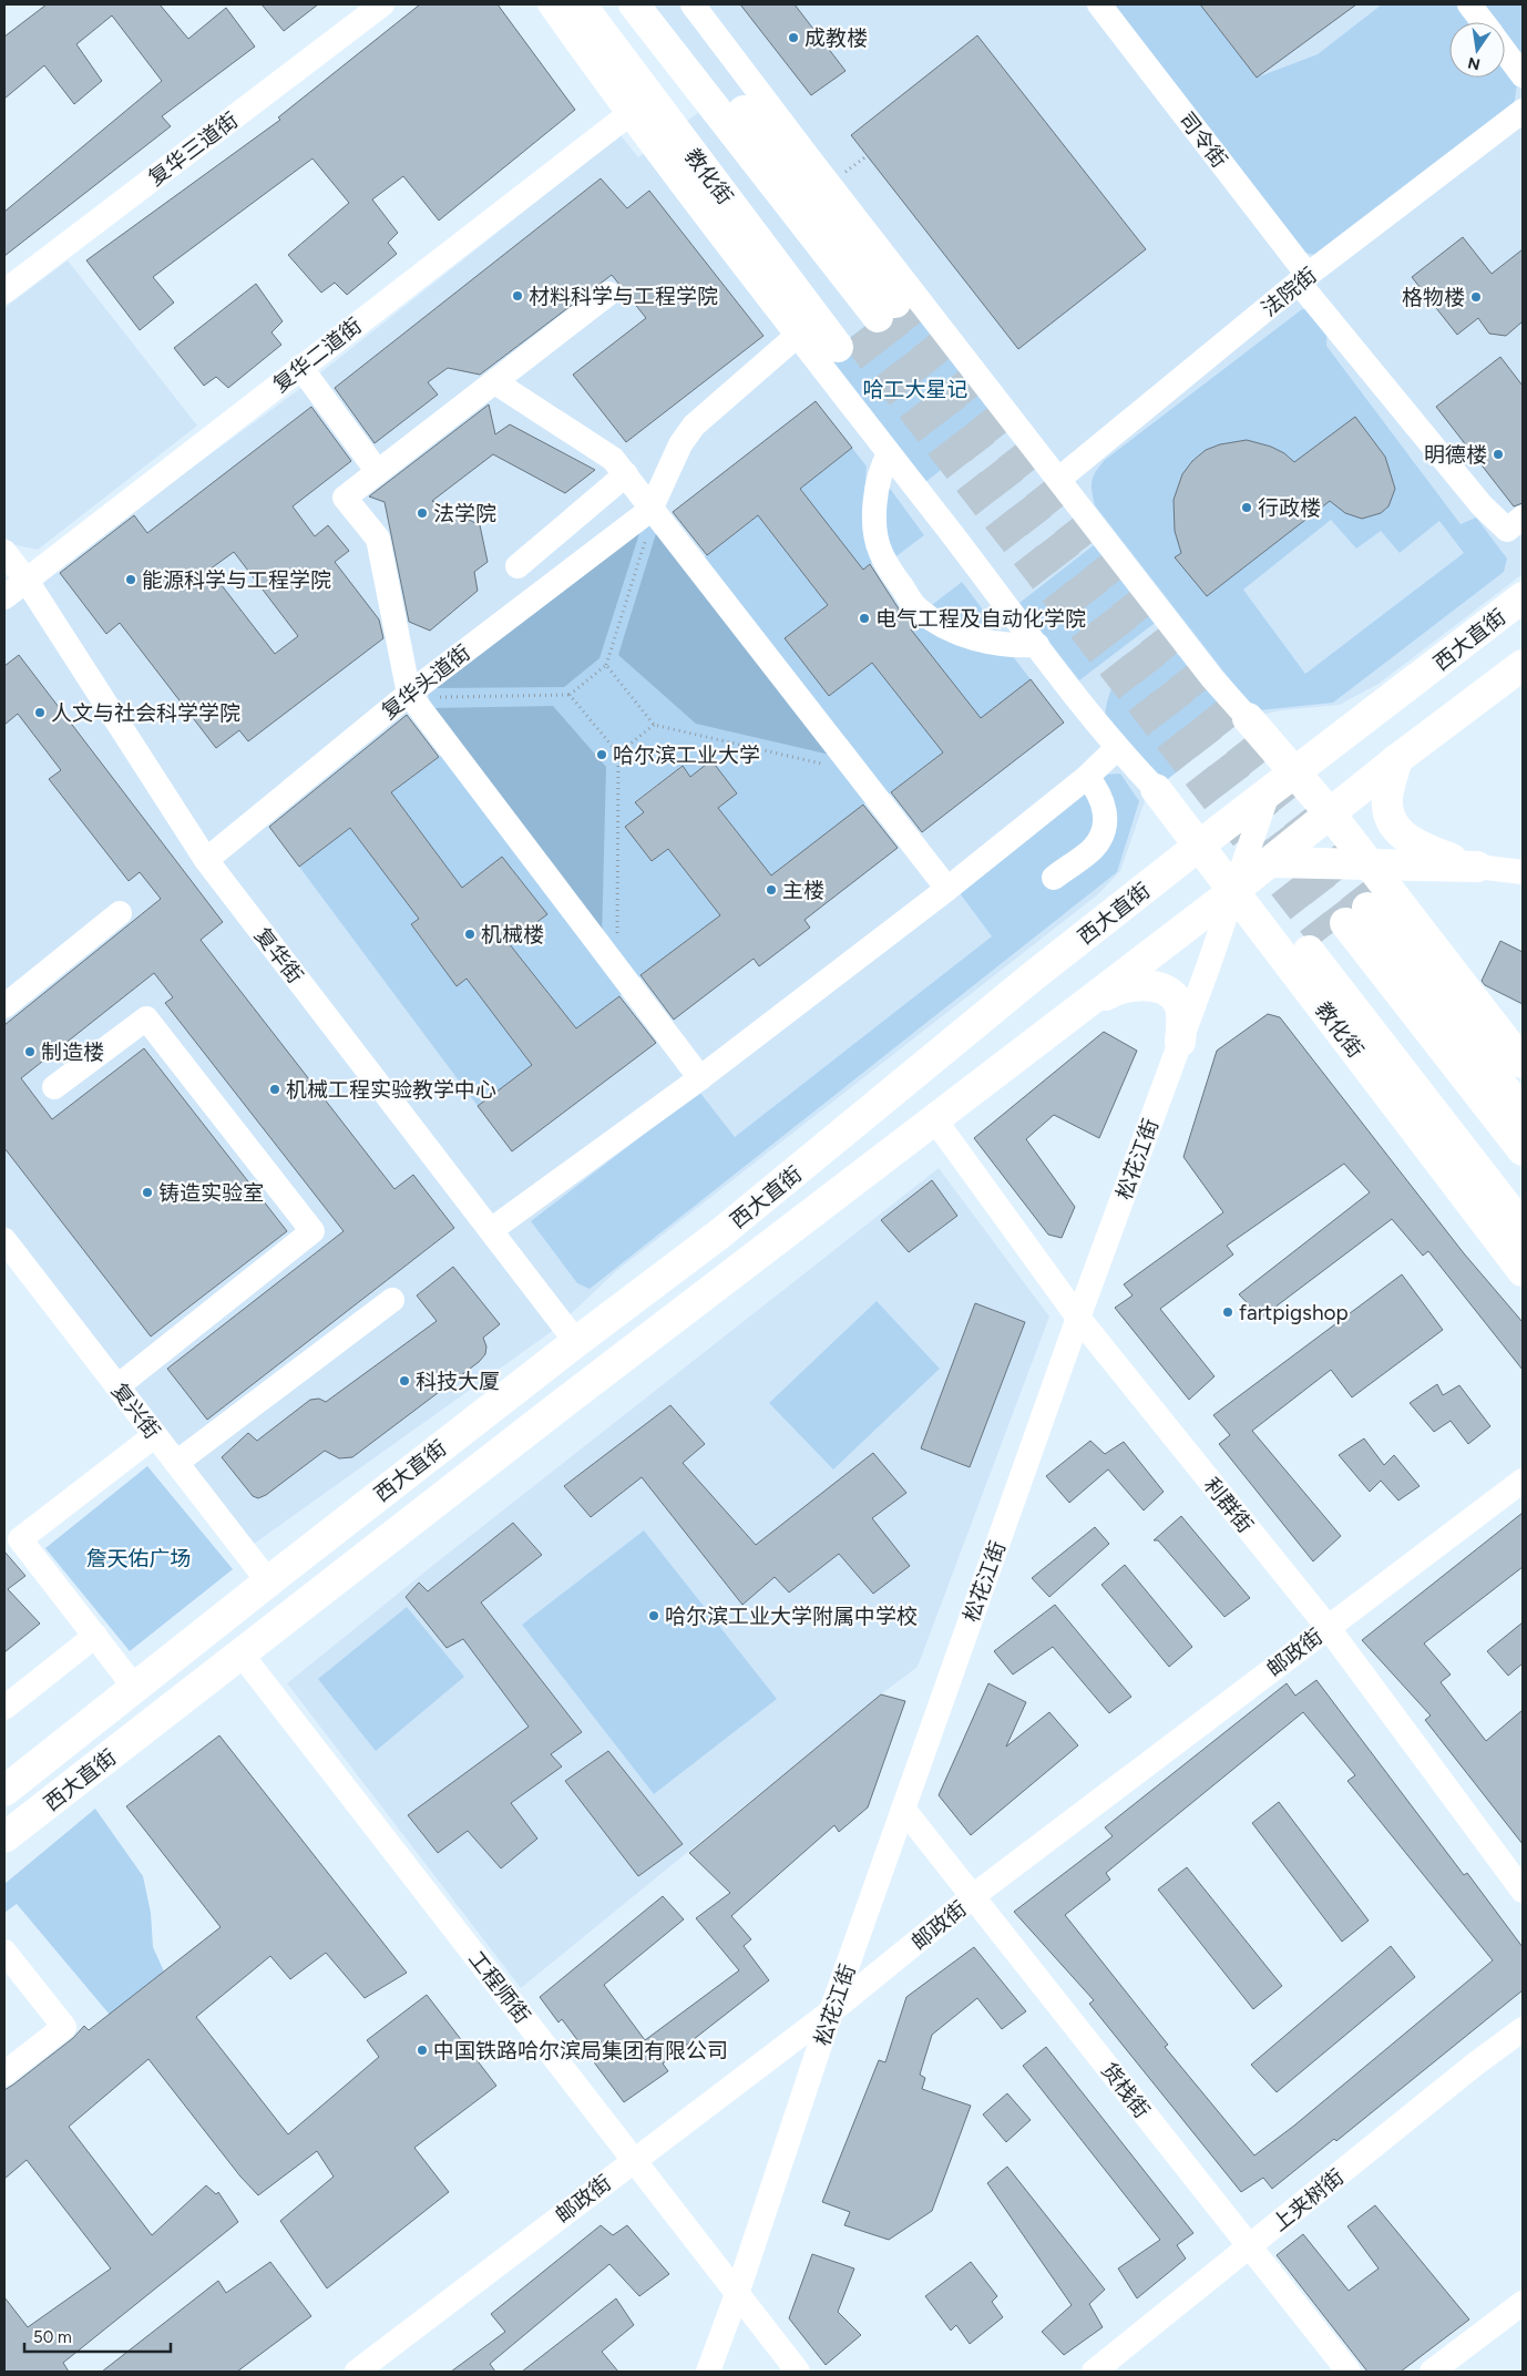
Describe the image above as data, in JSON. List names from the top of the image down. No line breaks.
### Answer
{"streets":{"main road":["教化街","西大直街"],"street":["司令街","复华三道街","法院街","复华二道街","复华头道街","复华街","松花江街","复兴街","利群街","邮政街","工程师街","货栈街","上夹树街"]},"crossings":[["司令街","法院街"],["教化街","西大直街"],["教化街","松花江街"],["复华二道街","复华街"],["西大直街","复华街"],["西大直街","松花江街"],["西大直街","复兴街"],["西大直街","利群街"],["西大直街","工程师街"],["复华头道街","复华街"],["松花江街","利群街"],["松花江街","邮政街"],["松花江街","工程师街"],["松花江街","货栈街"],["利群街","邮政街"],["邮政街","工程师街"],["邮政街","货栈街"],["货栈街","上夹树街"]],"parks":["哈工大星记","詹天佑广场"],"places":["成教楼","材料科学与工程学院","格物楼","明德楼","行政楼","法学院","能源科学与工程学院","电气工程及自动化学院","人文与社会科学学院","哈尔滨工业大学","主楼","机械楼","制造楼","机械工程实验教学中心","铸造实验室","fartpigshop","科技大厦","哈尔滨工业大学附属中学校","中国铁路哈尔滨局集团有限公司"],"scale_bar":"50 m","north":"bottom"}
